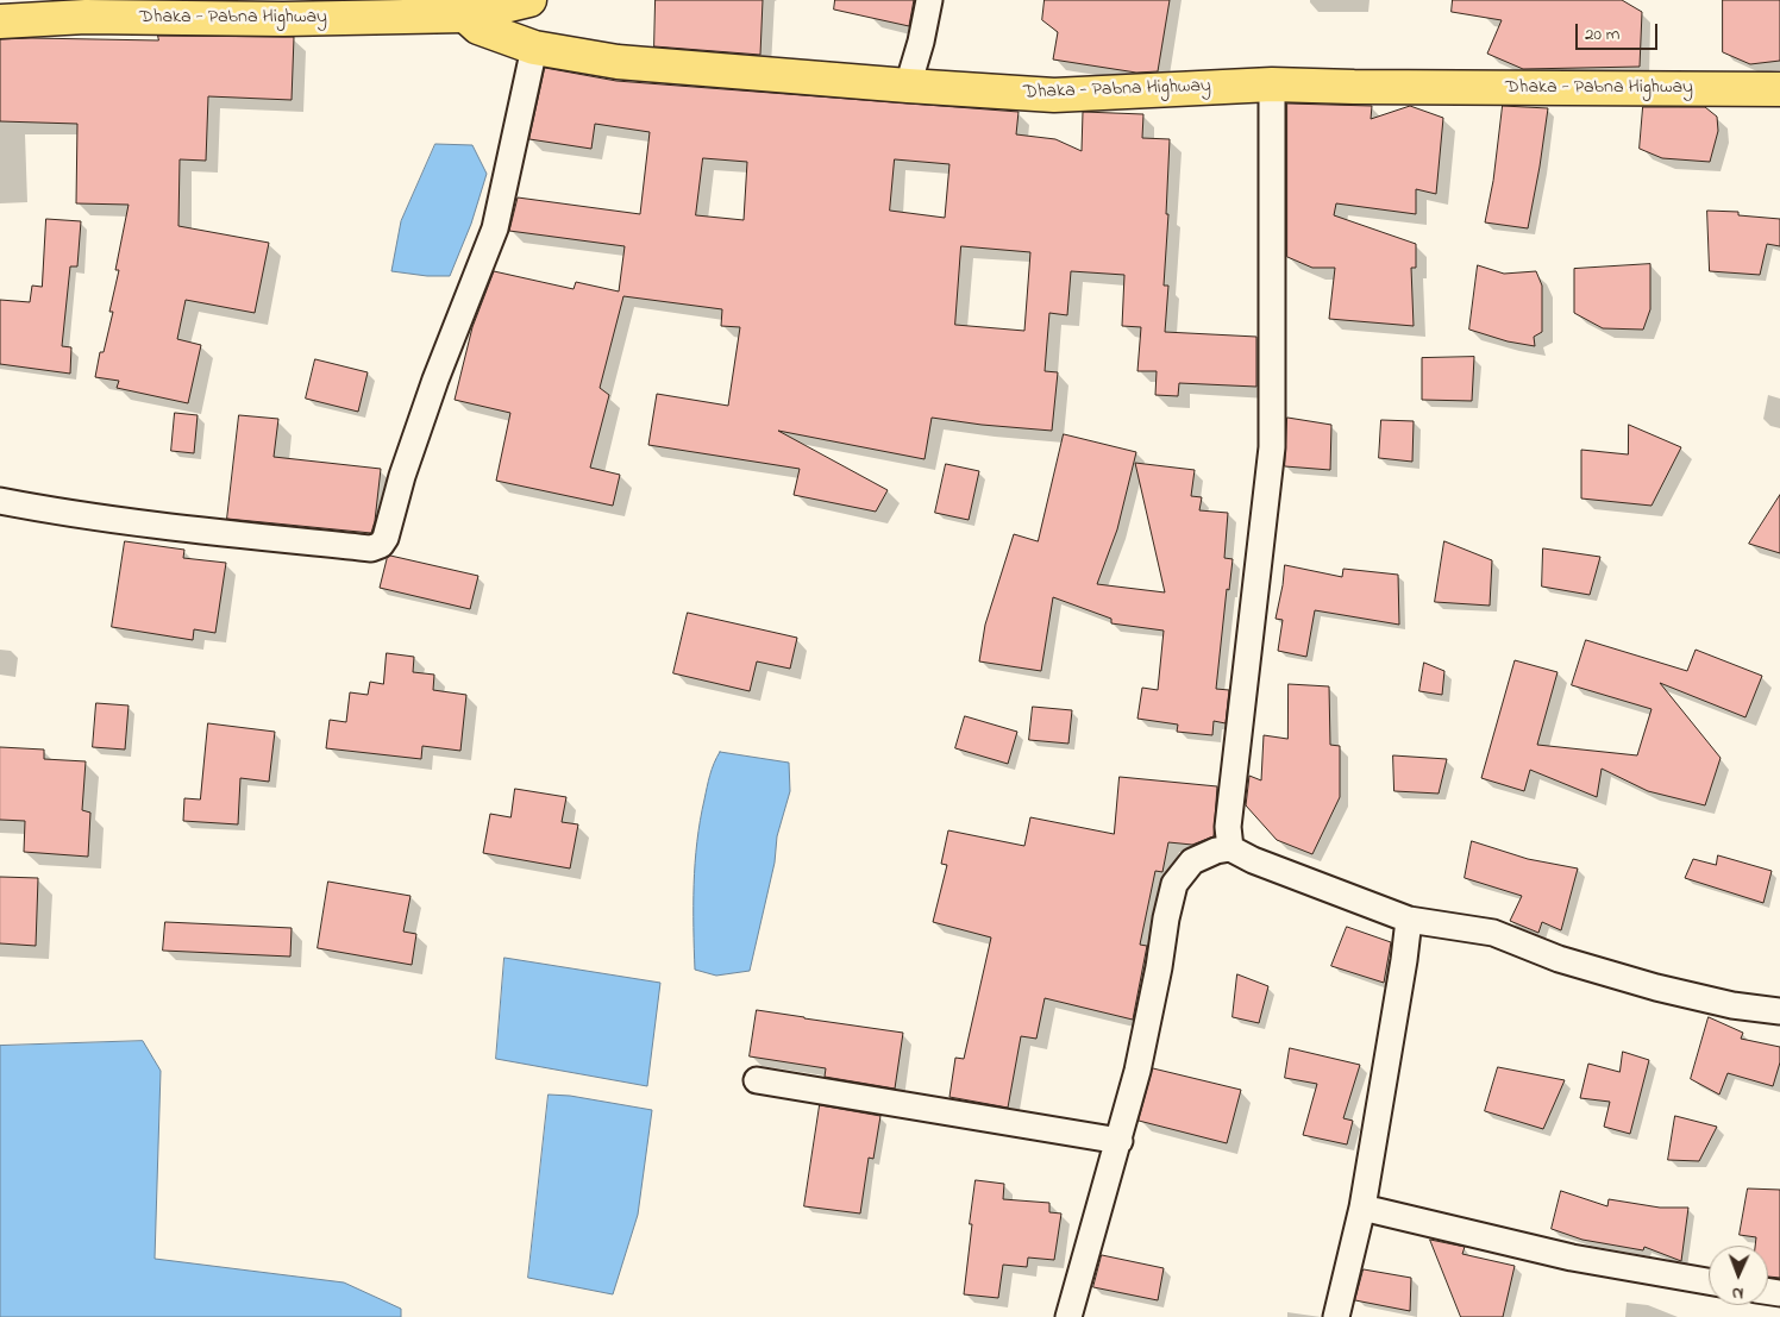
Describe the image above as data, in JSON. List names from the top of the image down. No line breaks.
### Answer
{"streets":{"main road":["Dhaka - Pabna Highway"]},"scale_bar":"20 m","north":"bottom"}
